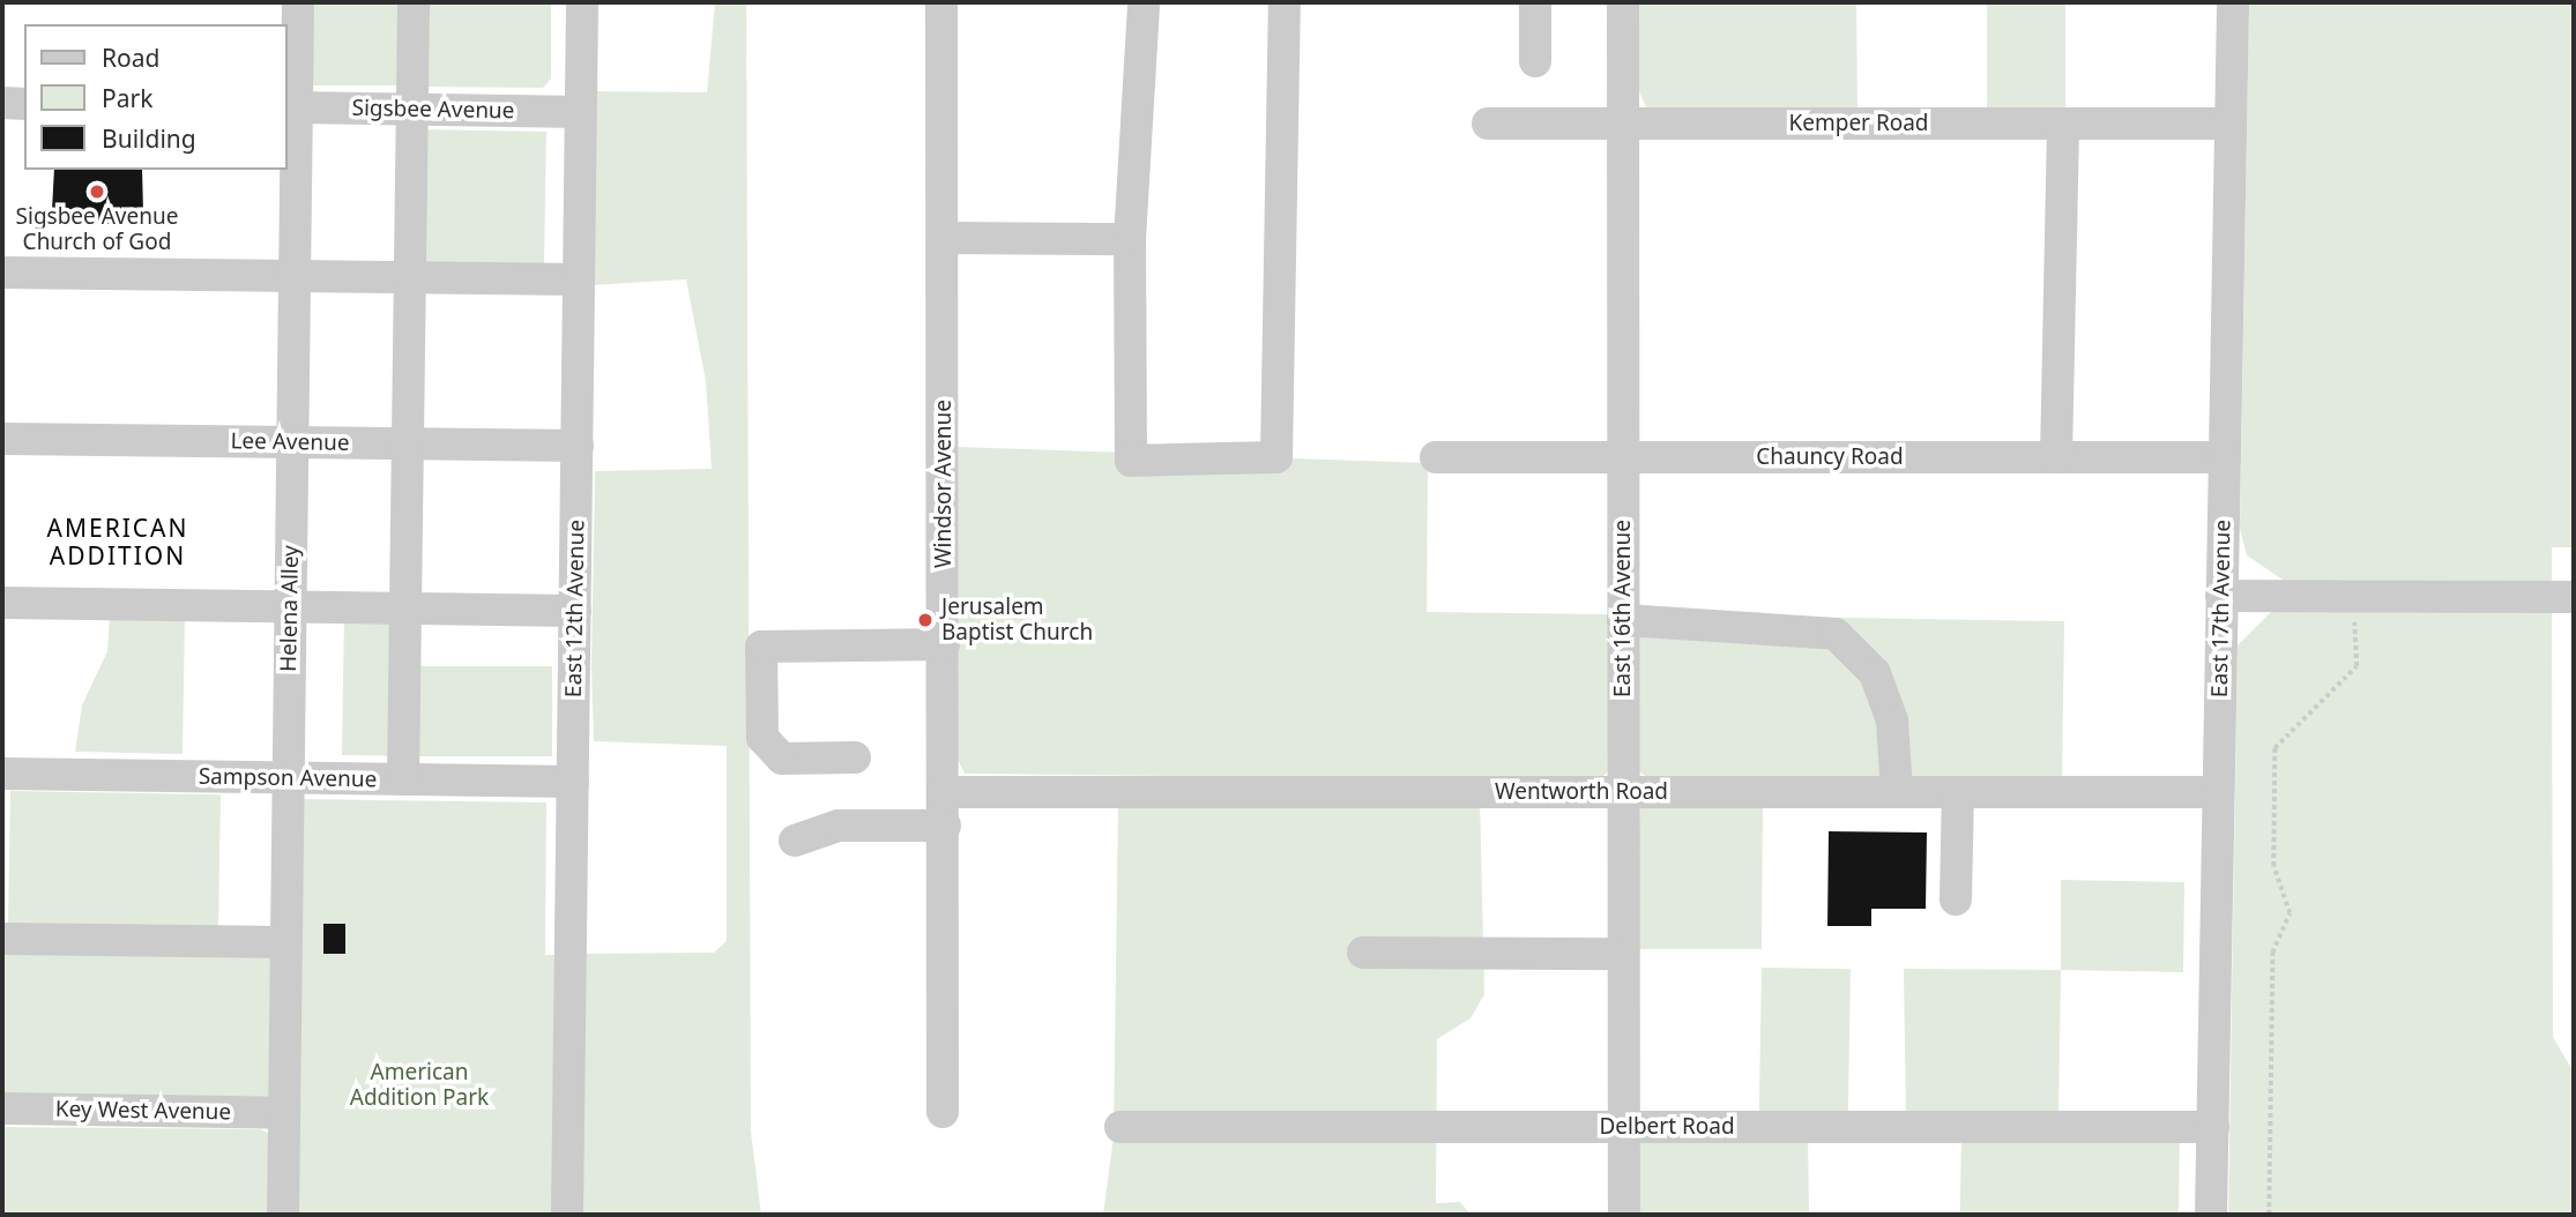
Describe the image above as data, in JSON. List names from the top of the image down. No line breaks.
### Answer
{"streets":{"street":["Sigsbee Avenue","Kemper Road","Lee Avenue","Chauncy Road","Windsor Avenue","Helena Alley","East 12th Avenue","East 16th Avenue","East 17th Avenue","Sampson Avenue","Wentworth Road","Key West Avenue","Delbert Road"]},"crossings":[["Sigsbee Avenue","Helena Alley"],["Sigsbee Avenue","East 12th Avenue"],["Kemper Road","East 16th Avenue"],["Kemper Road","East 17th Avenue"],["Lee Avenue","Helena Alley"],["Lee Avenue","East 12th Avenue"],["Chauncy Road","East 16th Avenue"],["Chauncy Road","East 17th Avenue"],["Windsor Avenue","Wentworth Road"],["Helena Alley","Sampson Avenue"],["Helena Alley","Key West Avenue"],["East 12th Avenue","Sampson Avenue"],["East 16th Avenue","Wentworth Road"],["East 16th Avenue","Delbert Road"],["East 17th Avenue","Wentworth Road"],["East 17th Avenue","Delbert Road"]],"districts":["AMERICAN ADDITION"],"parks":["American Addition Park"],"places":["Sigsbee Avenue Church of God","Jerusalem Baptist Church"],"legend":["Road","Park","Building"]}
